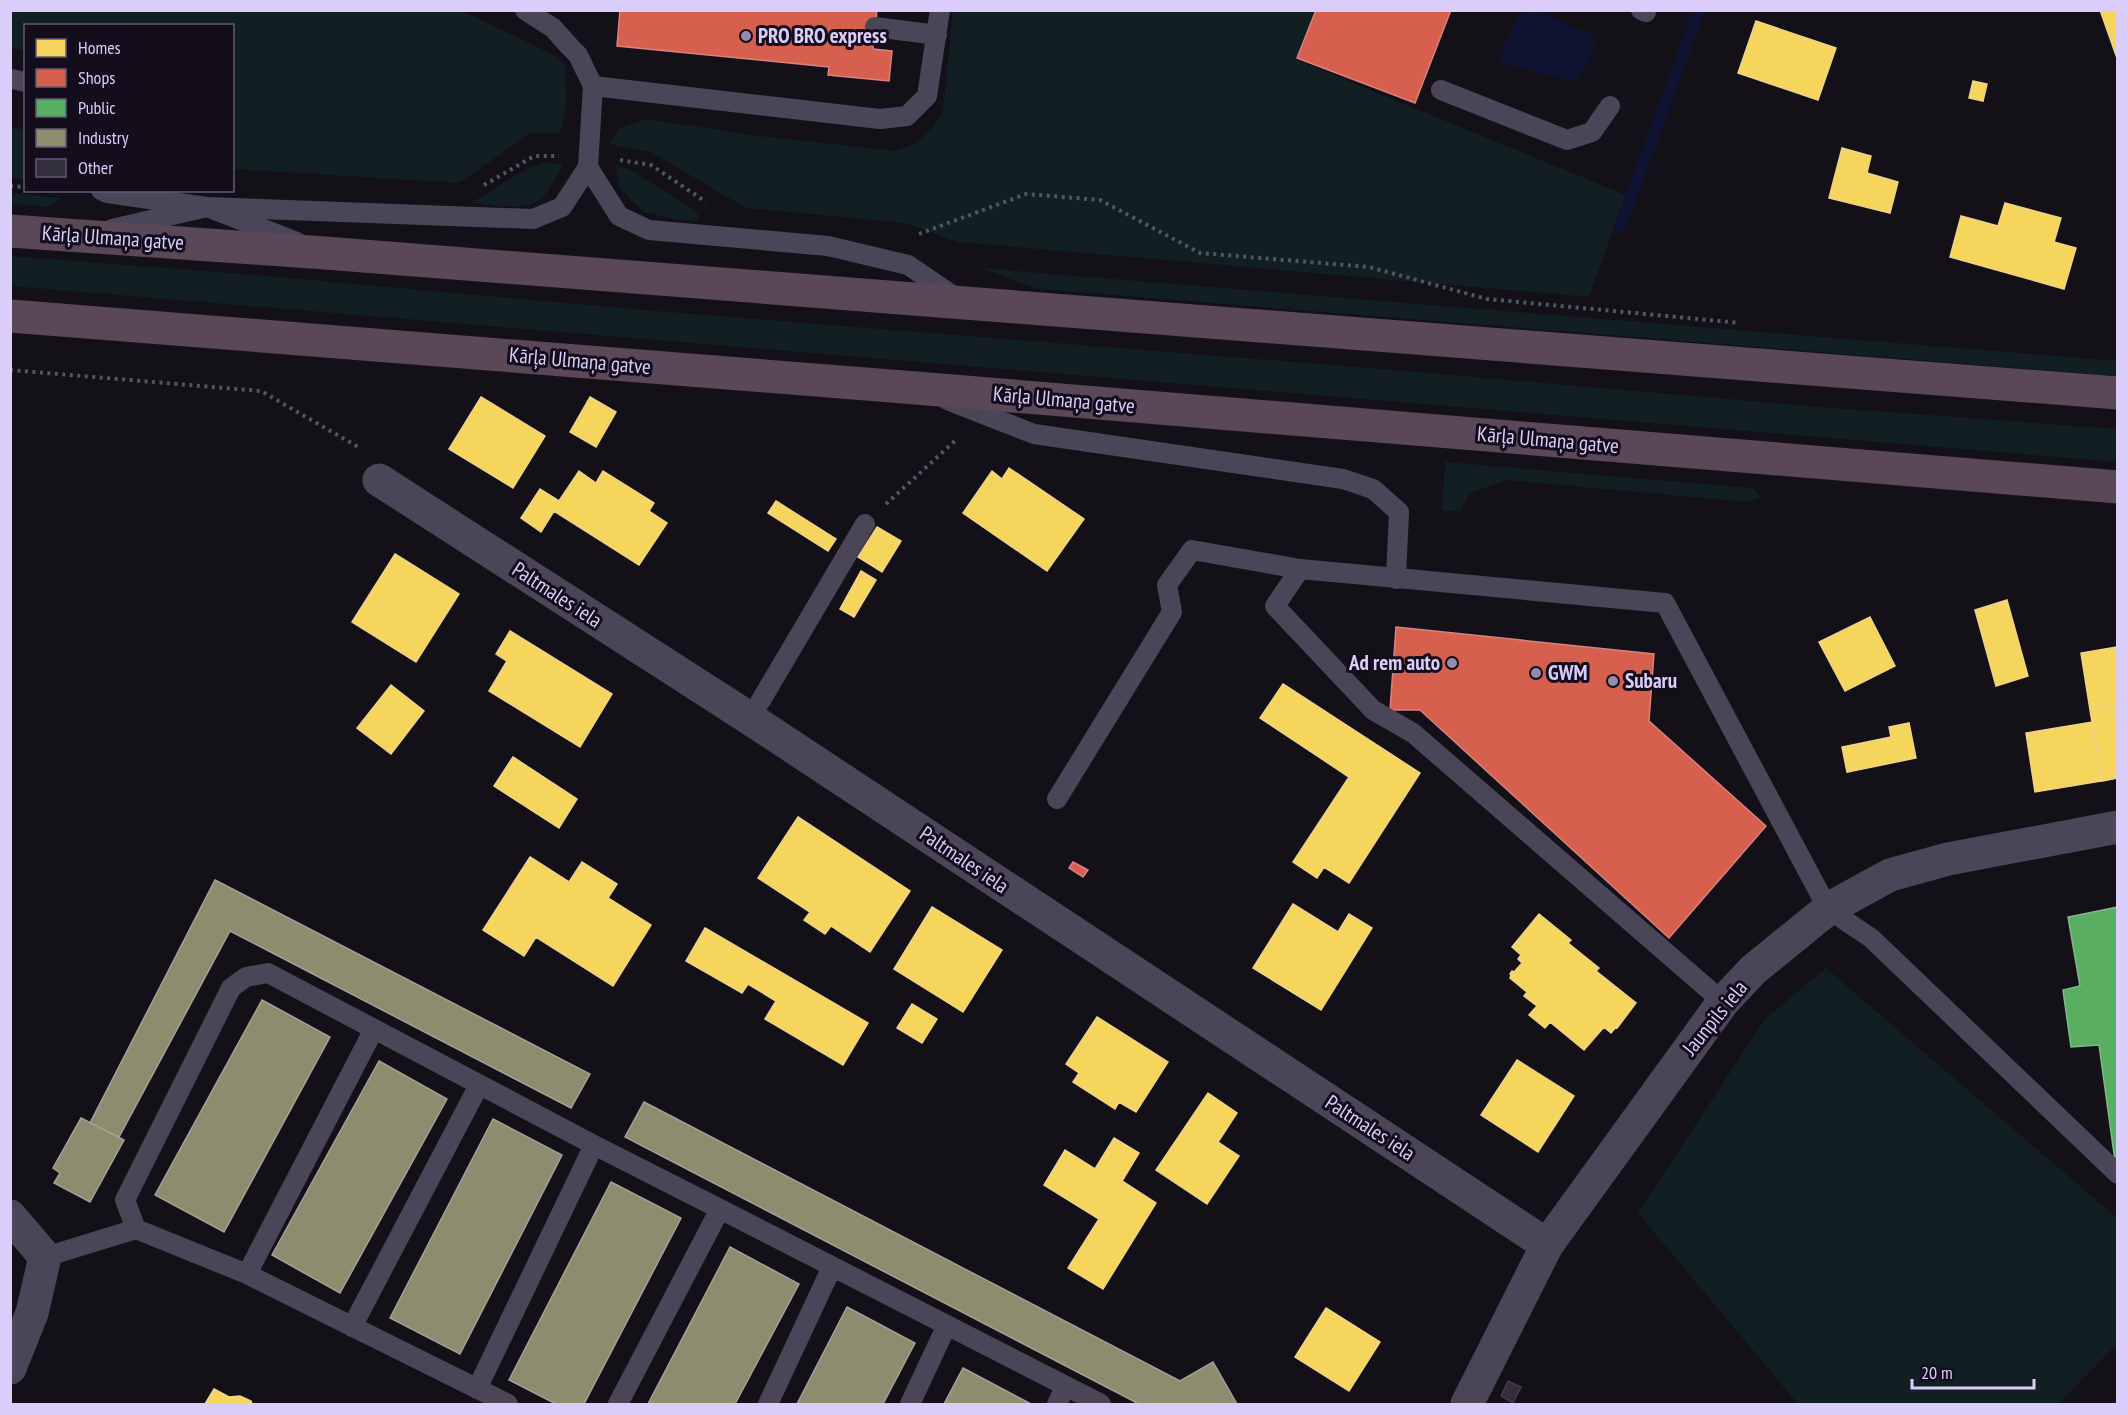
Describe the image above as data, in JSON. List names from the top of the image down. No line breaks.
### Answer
{"streets":{"highway":["Kārļa Ulmaņa gatve"],"street":["Paltmales iela","Jaunpils iela"]},"crossings":[["Paltmales iela","Jaunpils iela"]],"places":["PRO BRO express","Ad rem auto","GWM","Subaru"],"legend":["Homes","Shops","Public","Industry","Other"],"scale_bar":"20 m"}
